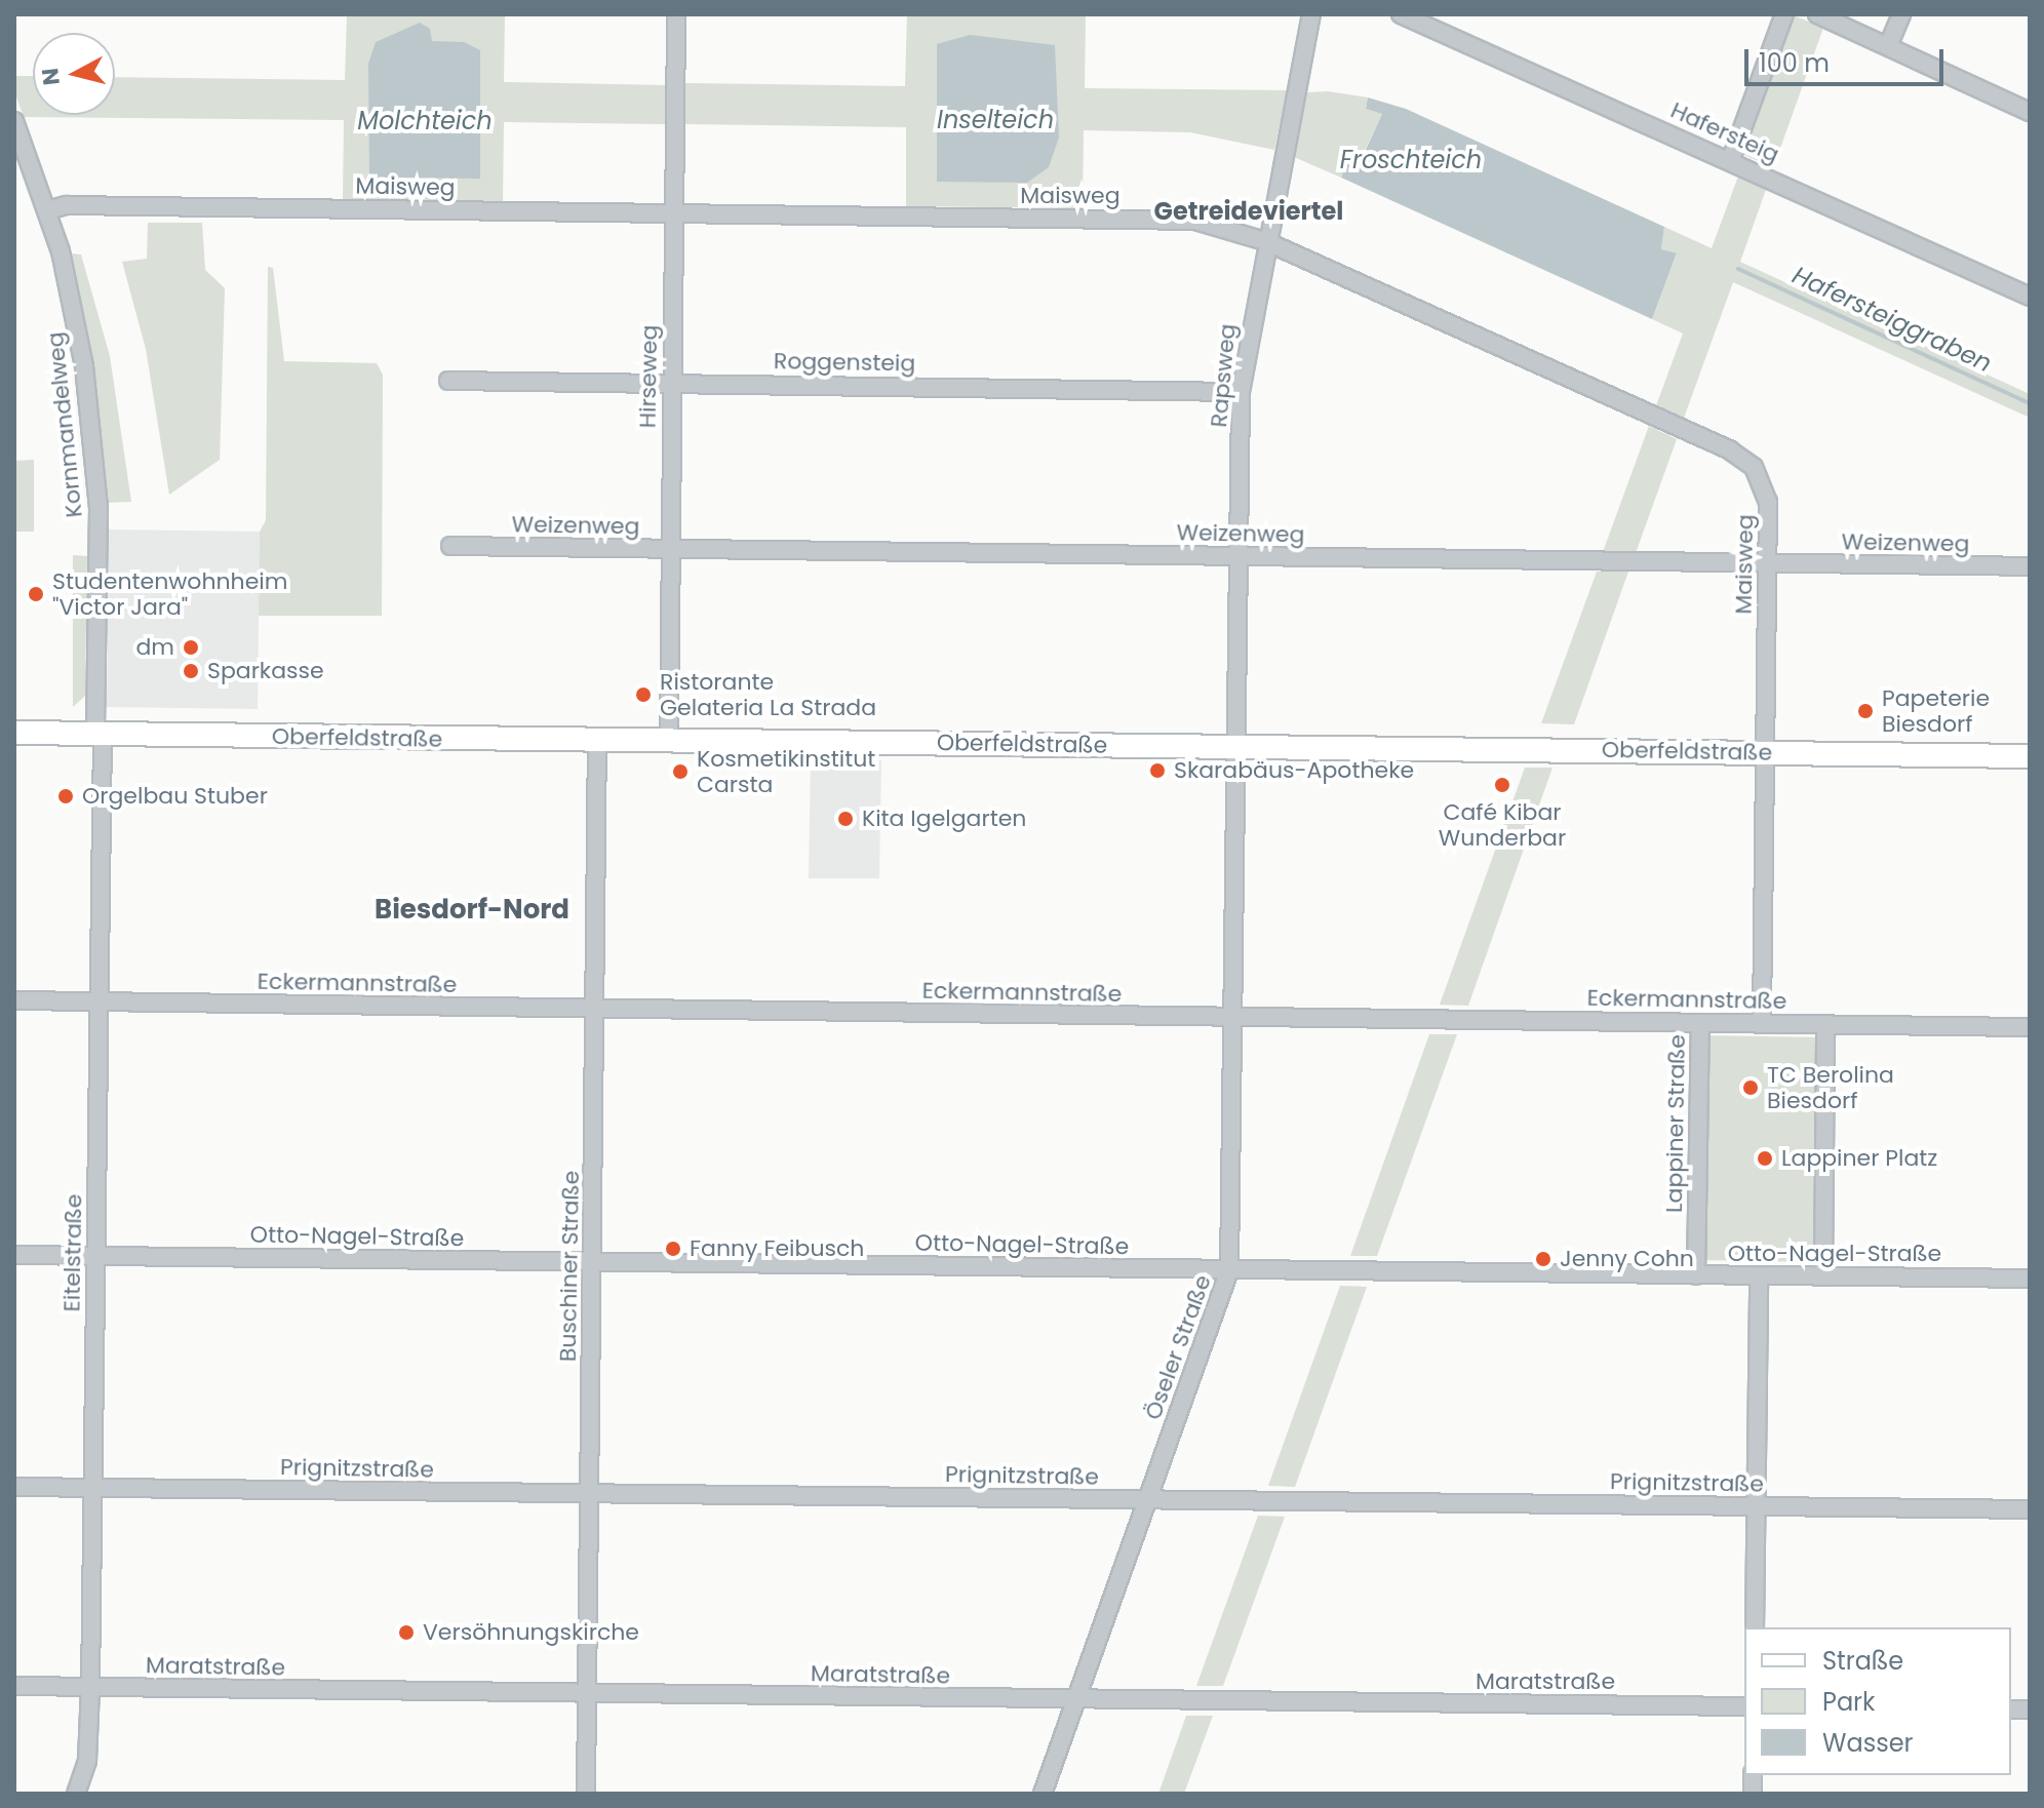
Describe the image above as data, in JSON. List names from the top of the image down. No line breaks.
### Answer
{"streets":{"street":["Hafersteig","Maisweg","Roggensteig","Rapsweg","Hirseweg","Kornmandelweg","Weizenweg","Oberfeldstraße","Eckermannstraße","Lappiner Straße","Otto-Nagel-Straße","Eitelstraße","Buschiner Straße","Öseler Straße","Prignitzstraße","Maratstraße"]},"crossings":[["Maisweg","Rapsweg"],["Maisweg","Hirseweg"],["Maisweg","Kornmandelweg"],["Maisweg","Weizenweg"],["Maisweg","Oberfeldstraße"],["Roggensteig","Rapsweg"],["Roggensteig","Hirseweg"],["Rapsweg","Weizenweg"],["Rapsweg","Oberfeldstraße"],["Rapsweg","Öseler Straße"],["Hirseweg","Weizenweg"],["Hirseweg","Oberfeldstraße"],["Kornmandelweg","Oberfeldstraße"],["Kornmandelweg","Eitelstraße"],["Oberfeldstraße","Eitelstraße"],["Oberfeldstraße","Buschiner Straße"],["Oberfeldstraße","Öseler Straße"],["Eckermannstraße","Lappiner Straße"],["Eckermannstraße","Eitelstraße"],["Eckermannstraße","Buschiner Straße"],["Eckermannstraße","Öseler Straße"],["Lappiner Straße","Otto-Nagel-Straße"],["Otto-Nagel-Straße","Eitelstraße"],["Otto-Nagel-Straße","Buschiner Straße"],["Otto-Nagel-Straße","Öseler Straße"],["Eitelstraße","Prignitzstraße"],["Eitelstraße","Maratstraße"],["Buschiner Straße","Prignitzstraße"],["Buschiner Straße","Maratstraße"],["Öseler Straße","Prignitzstraße"],["Öseler Straße","Maratstraße"]],"districts":["Getreideviertel","Biesdorf-Nord"],"water":["Inselteich","Molchteich","Froschteich","Hafersteiggraben"],"places":["Studentenwohnheim \"Victor Jara\"","dm","Sparkasse","Ristorante Gelateria La Strada","Papeterie Biesdorf","Skarabäus-Apotheke","Kosmetikinstitut Carsta","Café Kibar Wunderbar","Orgelbau Stuber","Kita Igelgarten","TC Berolina Biesdorf","Lappiner Platz","Fanny Feibusch","Jenny Cohn","Versöhnungskirche"],"legend":["Straße","Park","Wasser"],"scale_bar":"100 m","north":"left"}
